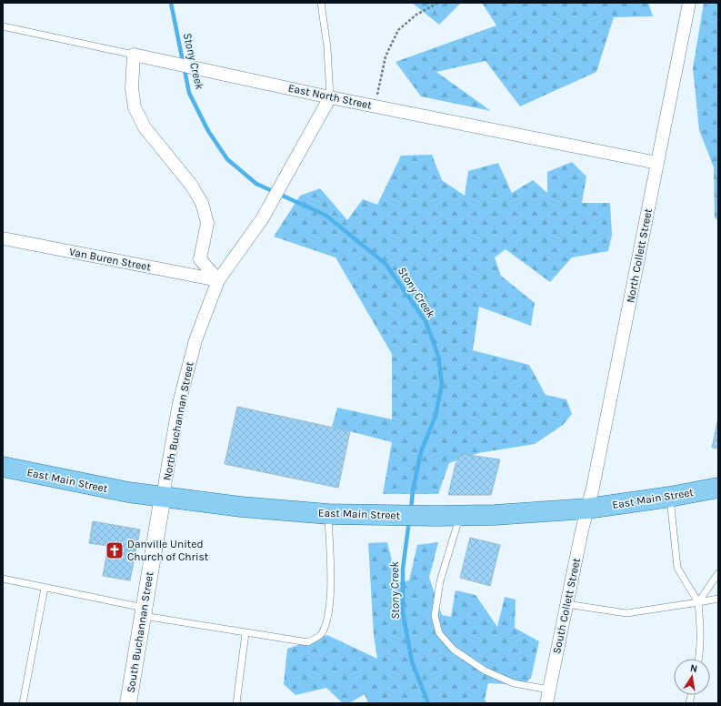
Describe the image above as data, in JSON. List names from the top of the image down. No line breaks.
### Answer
{"streets":{"main road":["East Main Street"],"street":["East North Street","North Collett Street","Van Buren Street","North Buchannan Street","South Collett Street","South Buchannan Street"]},"crossings":[["East North Street","North Collett Street"],["East North Street","North Buchannan Street"],["North Collett Street","East Main Street"],["North Collett Street","South Collett Street"],["Van Buren Street","North Buchannan Street"],["North Buchannan Street","East Main Street"],["North Buchannan Street","South Buchannan Street"],["East Main Street","South Collett Street"],["East Main Street","South Buchannan Street"]],"water":["Stony Creek"],"places":{"church":["Danville United Church of Christ"]},"north":"top"}
